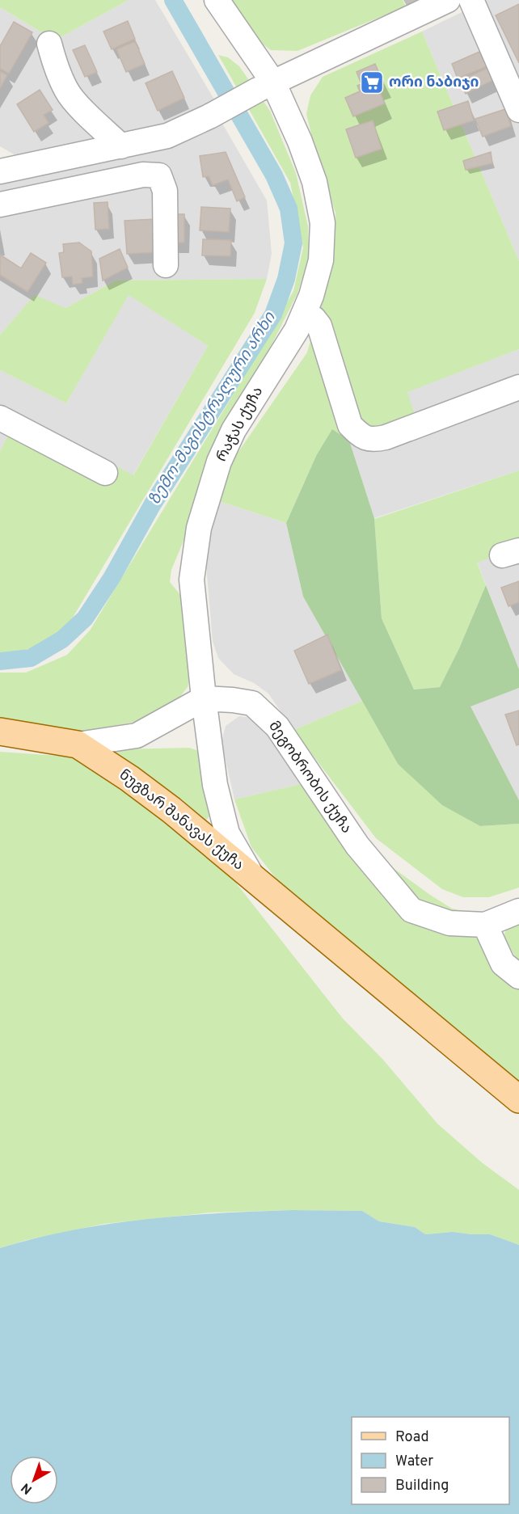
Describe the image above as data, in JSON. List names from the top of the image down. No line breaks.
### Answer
{"streets":{"main road":["ნუგზარ შანავას ქუჩა"],"street":["რაჭას ქუჩა","მეგობრობის ქუჩა"]},"crossings":[["რაჭას ქუჩა","მეგობრობის ქუჩა"],["რაჭას ქუჩა","ნუგზარ შანავას ქუჩა"]],"water":["ზემო-მაგისტრალური არხი"],"places":{"supermarket":["ორი ნაბიჯი"]},"legend":["Road","Water","Building"],"north":"bottom left"}
